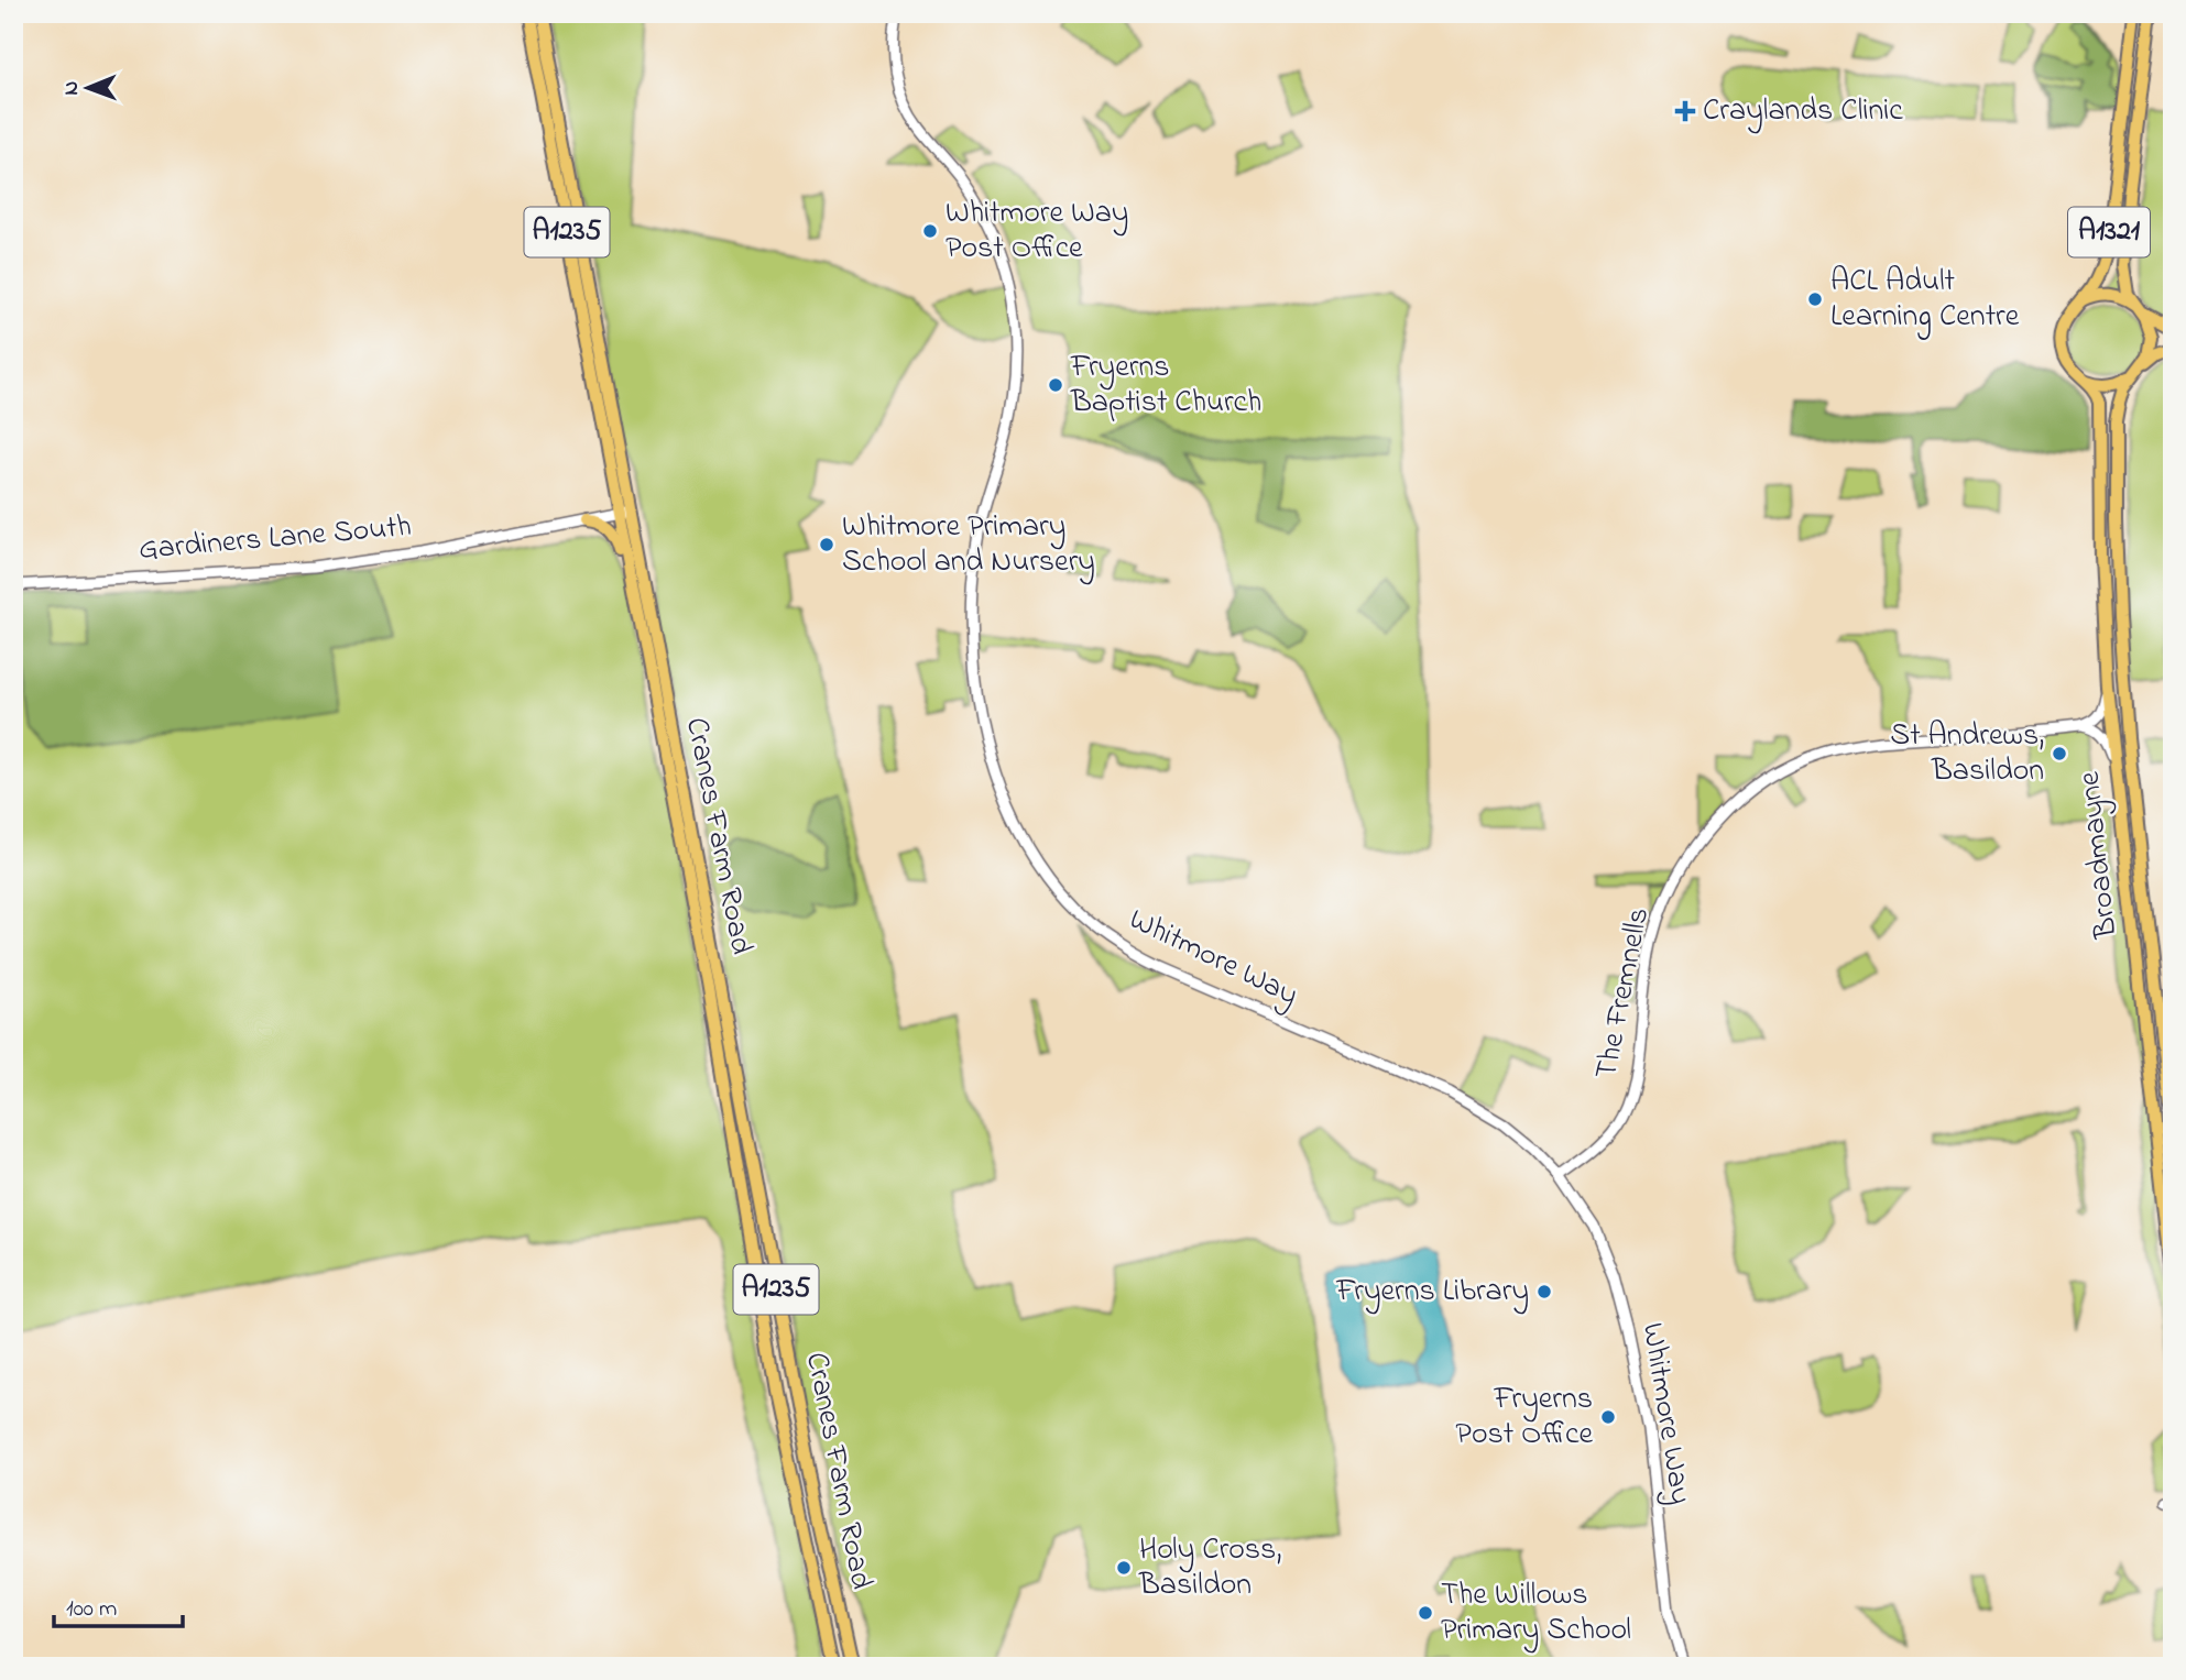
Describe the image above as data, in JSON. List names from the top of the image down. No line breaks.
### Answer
{"streets":{"main road":["A1235","A1321","Cranes Farm Road","Broadmayne"],"street":["Gardiners Lane South","Whitmore Way","The Fremnells"]},"crossings":[["A1235","Gardiners Lane South"],["A1235","Cranes Farm Road"],["A1321","Broadmayne"],["Gardiners Lane South","Cranes Farm Road"],["Whitmore Way","The Fremnells"]],"places":{"health":["Craylands Clinic"],"other":["Whitmore Way Post Office","ACL Adult Learning Centre","Fryerns Baptist Church","Whitmore Primary School and Nursery","St Andrews, Basildon","Fryerns Library","Fryerns Post Office","Holy Cross, Basildon","The Willows Primary School"]},"scale_bar":"100 m","north":"left"}
